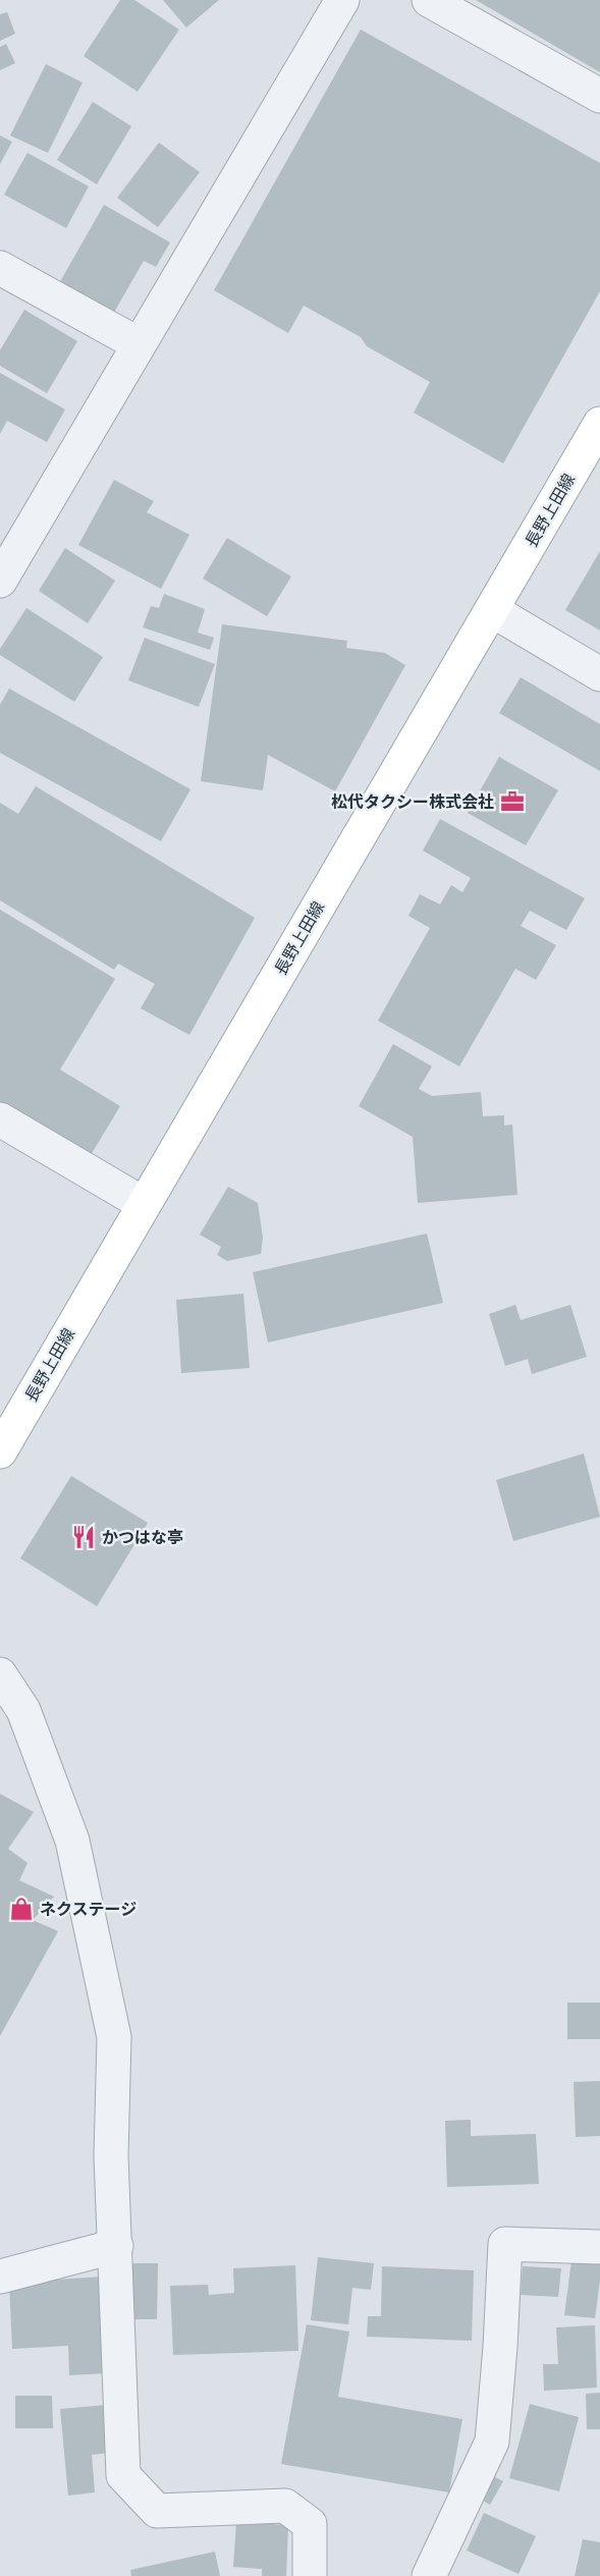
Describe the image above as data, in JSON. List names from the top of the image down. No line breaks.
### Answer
{"streets":{"main road":["長野上田線"]},"places":{"office":["松代タクシー株式会社"],"restaurant":["かつはな亭"],"shop":["ネクステージ"]}}
